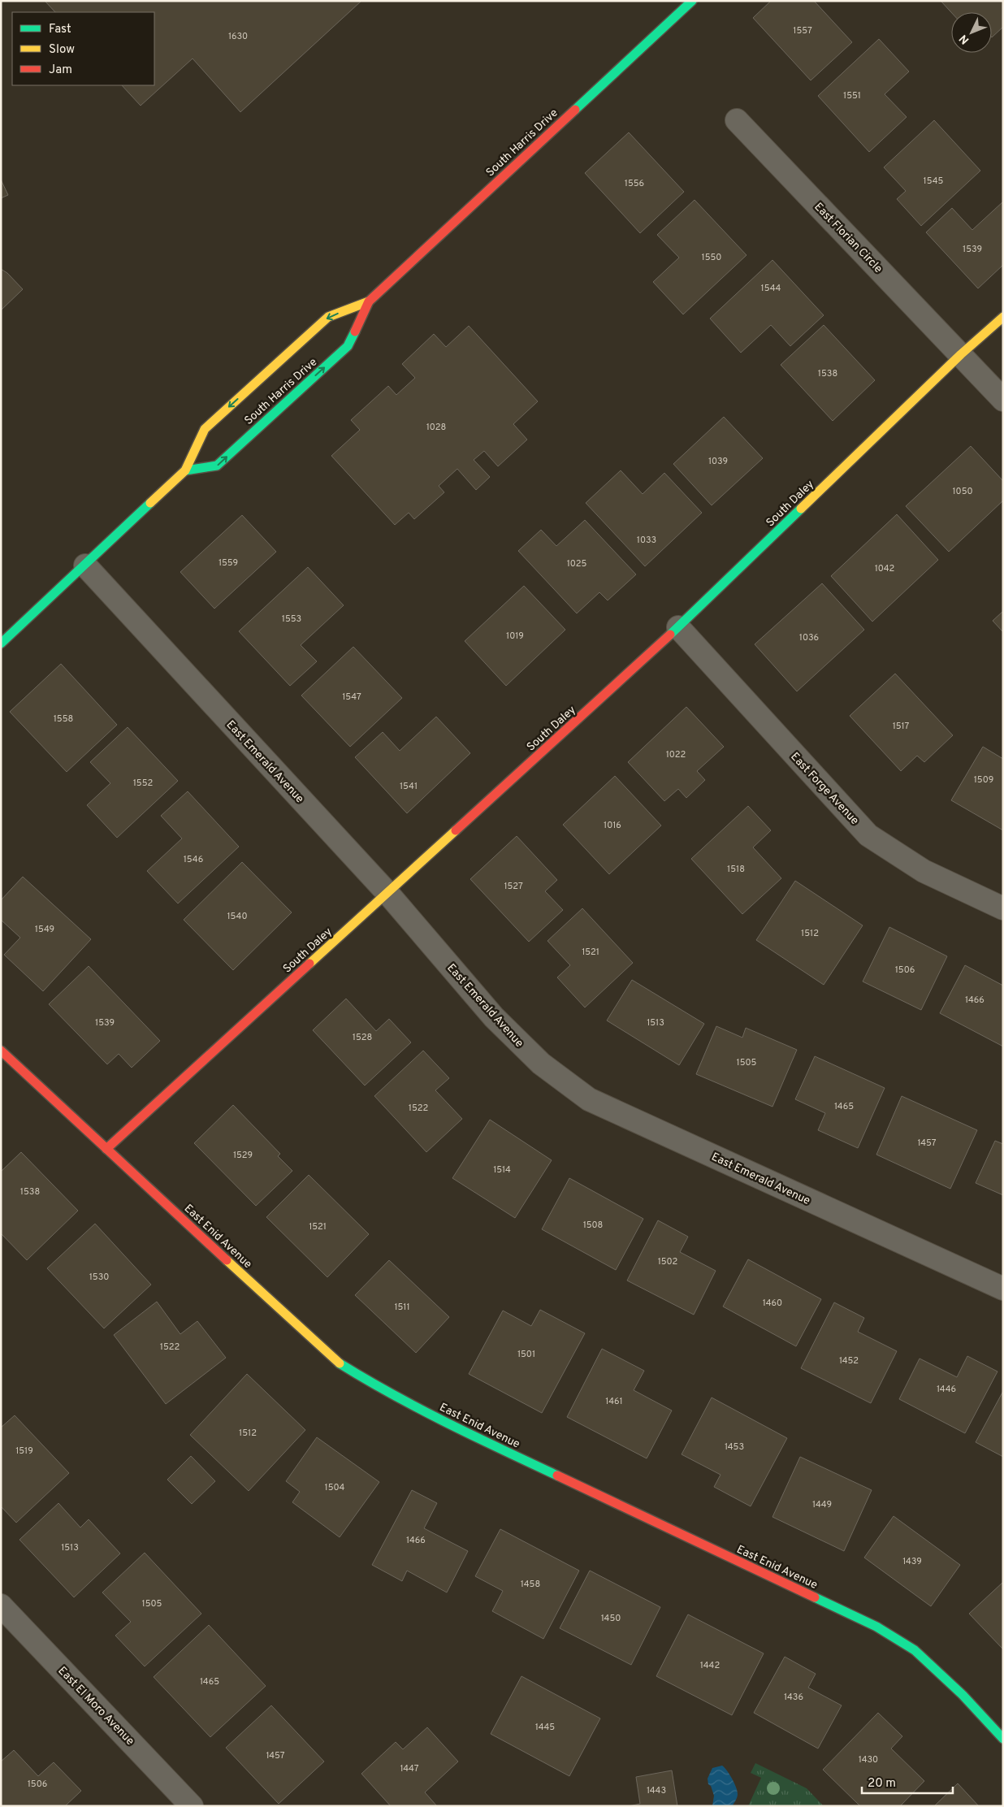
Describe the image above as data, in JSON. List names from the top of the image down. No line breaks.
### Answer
{"streets":{"street":["South Harris Drive","East Florian Circle","South Daley","East Emerald Avenue","East Forge Avenue","East Enid Avenue","East El Moro Avenue"]},"crossings":[["South Harris Drive","East Emerald Avenue"],["East Florian Circle","South Daley"],["South Daley","East Emerald Avenue"],["South Daley","East Forge Avenue"],["South Daley","East Enid Avenue"]],"house_numbers":["1557","1630","1551","1545","1556","1539","1550","1544","1538","1028","1039","1050","1033","1559","1025","1042","1553","1019","1036","1547","1558","1517","1022","1509","1552","1541","1016","1546","1518","1527","1540","1549","1512","1521","1506","1466","1539","1513","1528","1505","1465","1522","1457","1529","1514","1538","1508","1521","1502","1530","1460","1511","1522","1501","1452","1446","1461","1512","1453","1519","1504","1449","1466","1513","1439","1458","1505","1450","1442","1465","1436","1445","1457","1430","1447","1506","1443"],"legend":["Fast","Slow","Jam"],"scale_bar":"20 m","north":"bottom left"}
